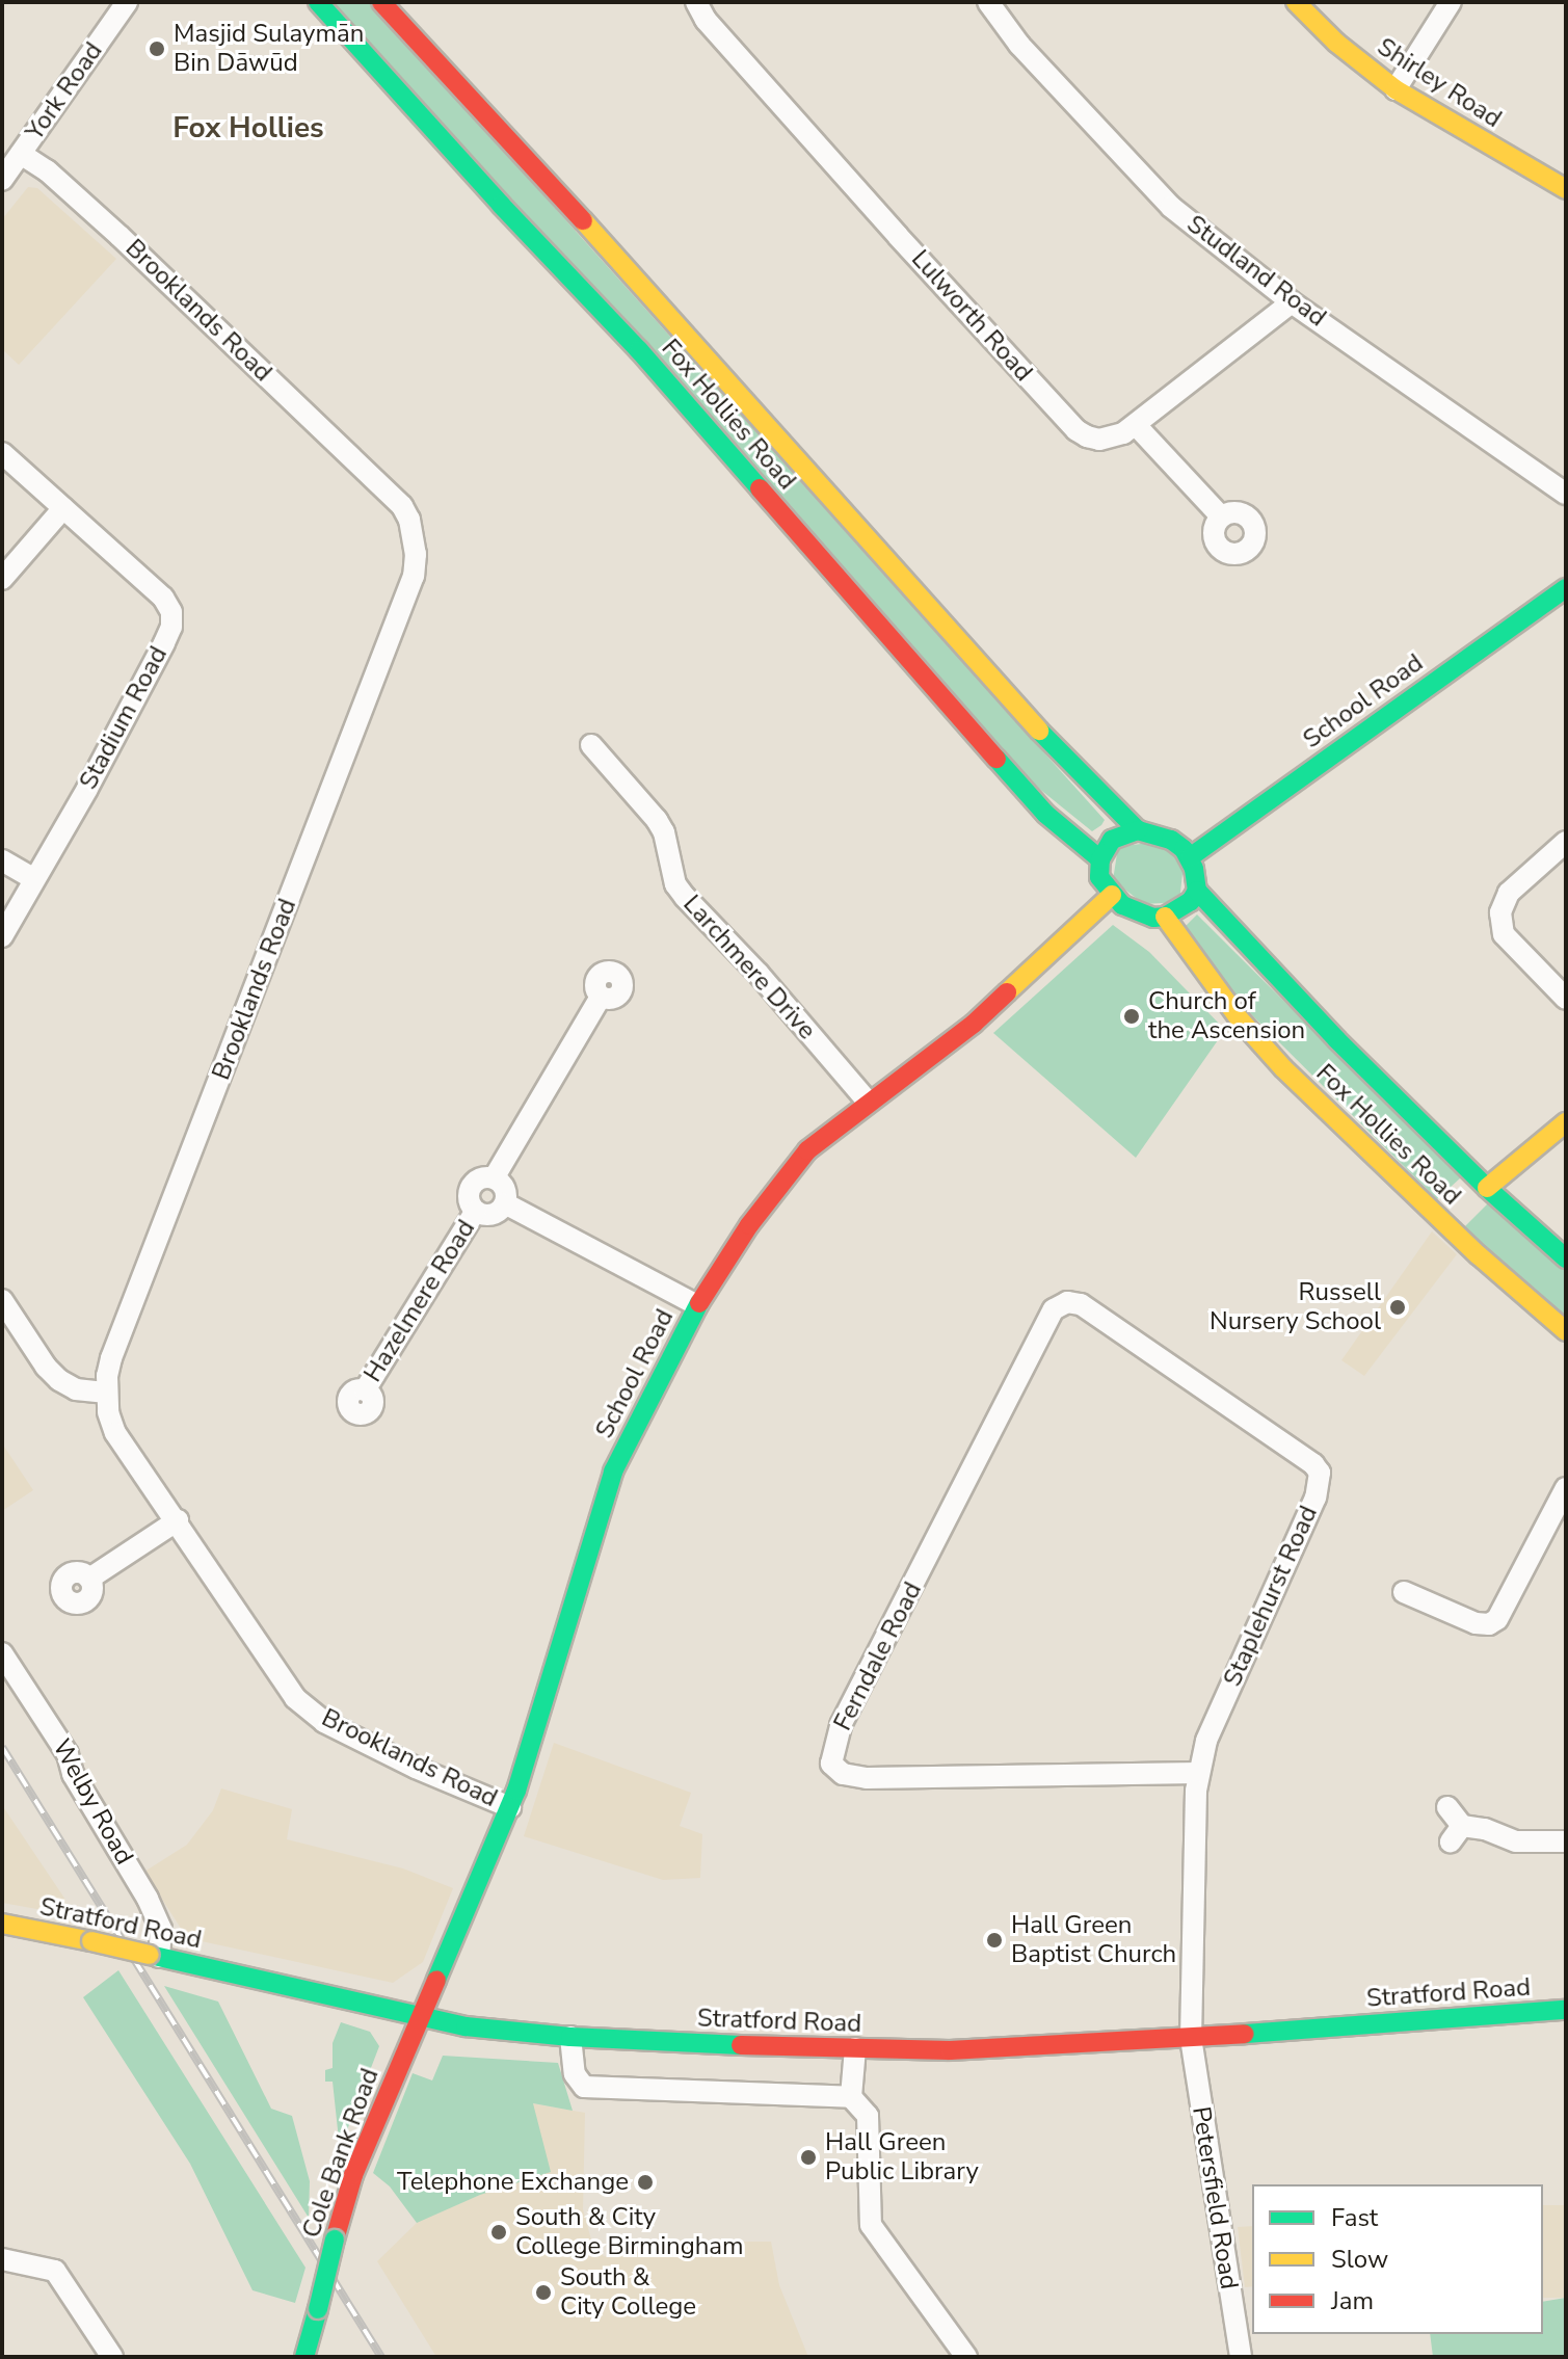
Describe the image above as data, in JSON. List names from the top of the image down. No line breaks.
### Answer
{"streets":{"main road":["Shirley Road","Fox Hollies Road","School Road","Stratford Road","Cole Bank Road"],"street":["York Road","Studland Road","Brooklands Road","Lulworth Road","Stadium Road","Larchmere Drive","Hazelmere Road","Staplehurst Road","Ferndale Road","Welby Road","Petersfield Road"]},"crossings":[["York Road","Brooklands Road"],["Studland Road","Lulworth Road"],["Brooklands Road","School Road"],["Fox Hollies Road","School Road"],["School Road","Larchmere Drive"],["School Road","Stratford Road"],["School Road","Cole Bank Road"],["Staplehurst Road","Ferndale Road"],["Staplehurst Road","Stratford Road"],["Staplehurst Road","Petersfield Road"],["Welby Road","Stratford Road"],["Stratford Road","Cole Bank Road"],["Stratford Road","Petersfield Road"]],"districts":["Fox Hollies"],"places":["Masjid Sulaymān Bin Dāwūd","Church of the Ascension","Russell Nursery School","Hall Green Baptist Church","Hall Green Public Library","Telephone Exchange","South & City College Birmingham","South & City College"],"legend":["Fast","Slow","Jam"]}
